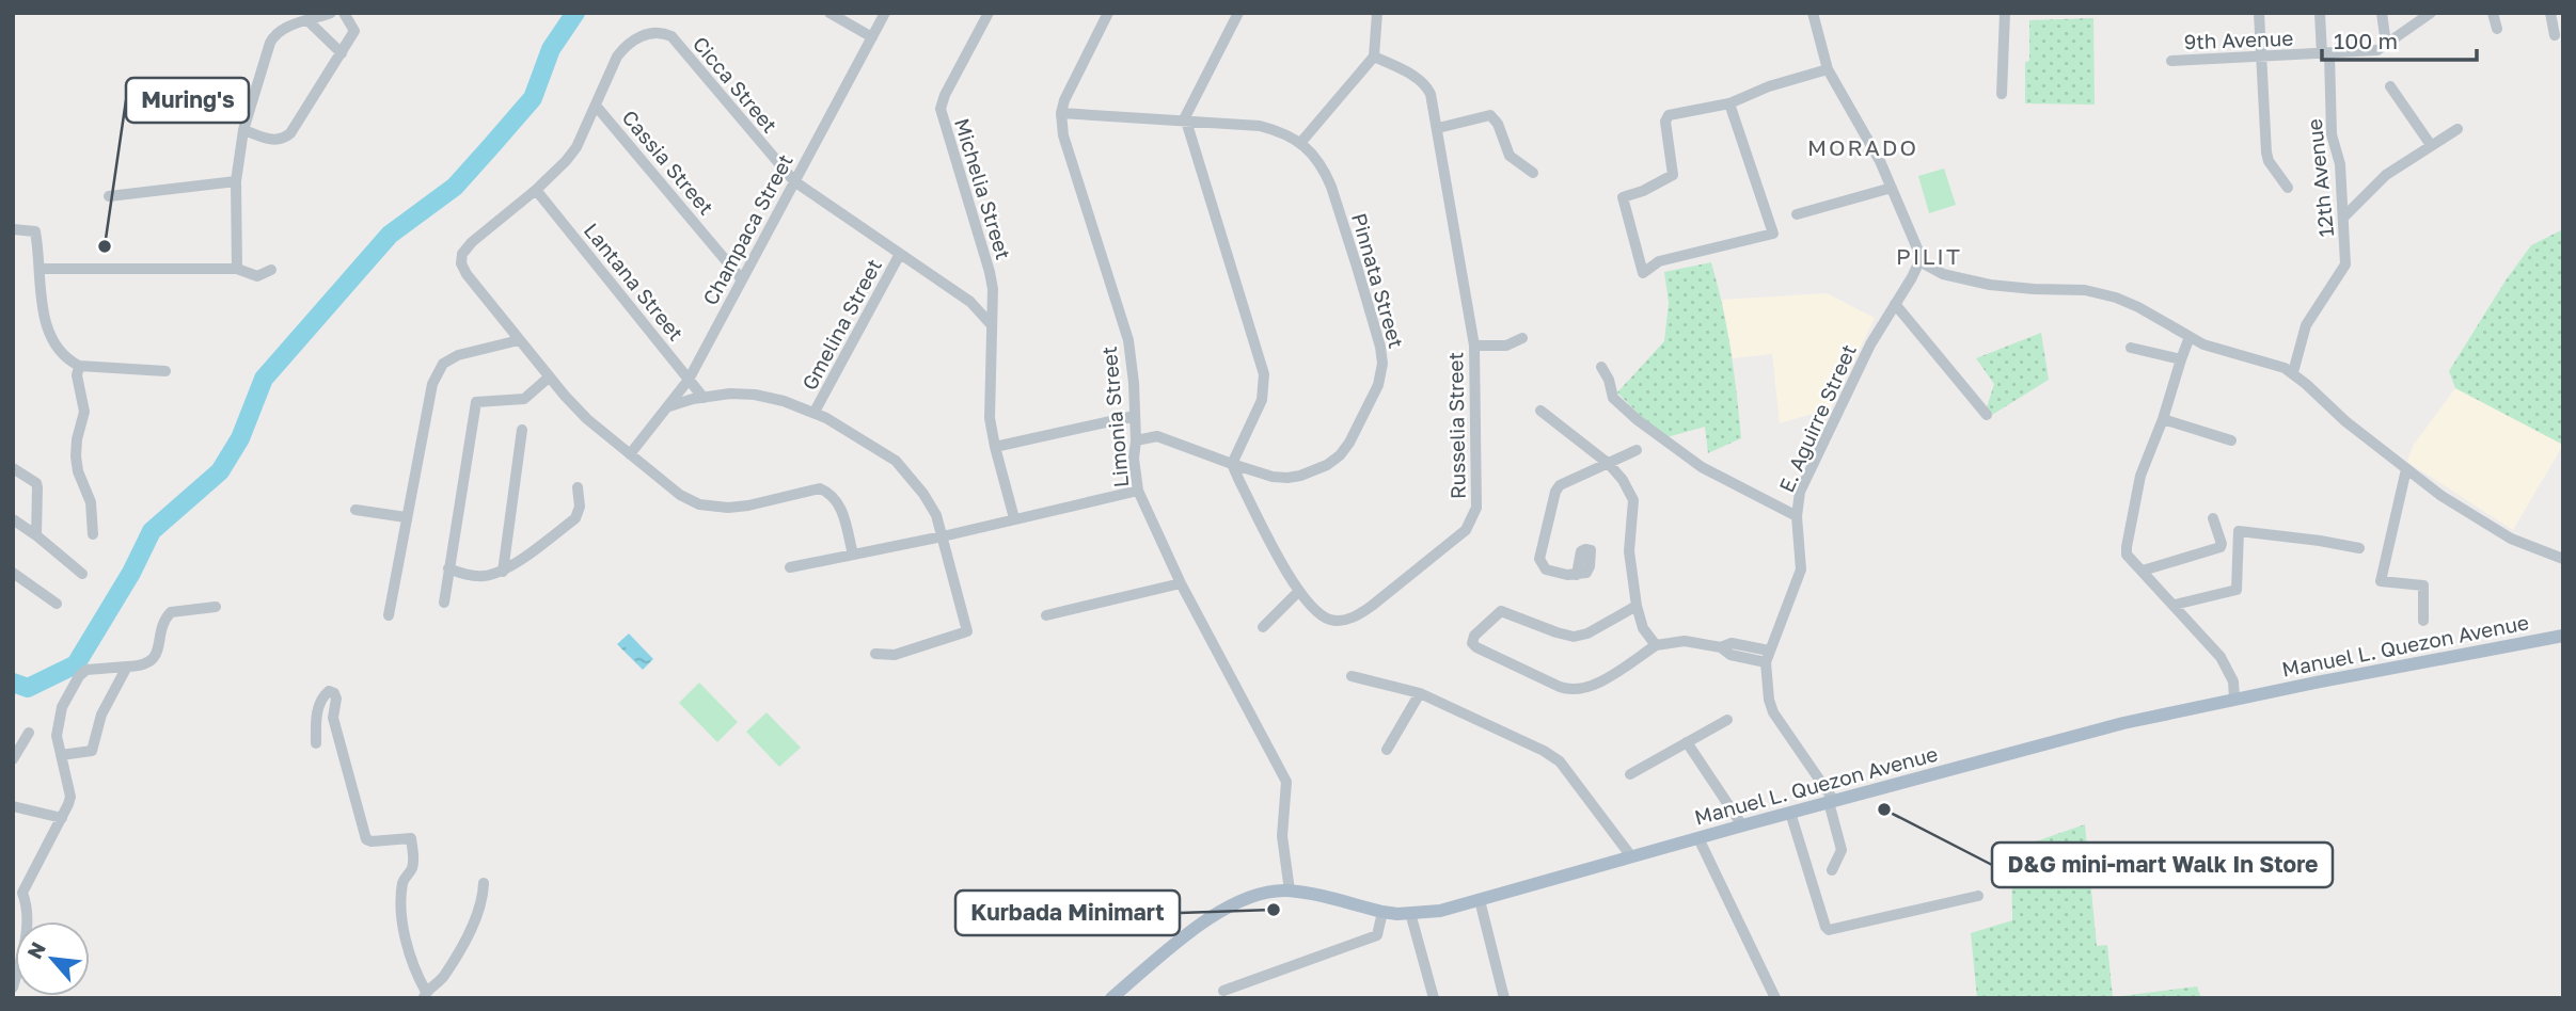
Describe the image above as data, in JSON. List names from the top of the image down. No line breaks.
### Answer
{"streets":{"main road":["Manuel L. Quezon Avenue"],"street":["9th Avenue","Cicca Street","Cassia Street","12th Avenue","Michelia Street","Champaca Street","Pinnata Street","Lantana Street","Gmelina Street","Limonia Street","E. Aguirre Street","Russelia Street"]},"crossings":[["9th Avenue","12th Avenue"],["Cicca Street","Cassia Street"],["Cicca Street","Michelia Street"],["Cicca Street","Champaca Street"],["Cicca Street","Lantana Street"],["Cicca Street","Gmelina Street"],["Cassia Street","Champaca Street"],["Champaca Street","Lantana Street"],["Pinnata Street","Limonia Street"],["Pinnata Street","Russelia Street"],["Limonia Street","Manuel L. Quezon Avenue"],["E. Aguirre Street","Manuel L. Quezon Avenue"]],"districts":["MORADO","PILIT"],"places":["Muring's","D&G mini-mart Walk In Store","Kurbada Minimart"],"scale_bar":"100 m","north":"top left"}
